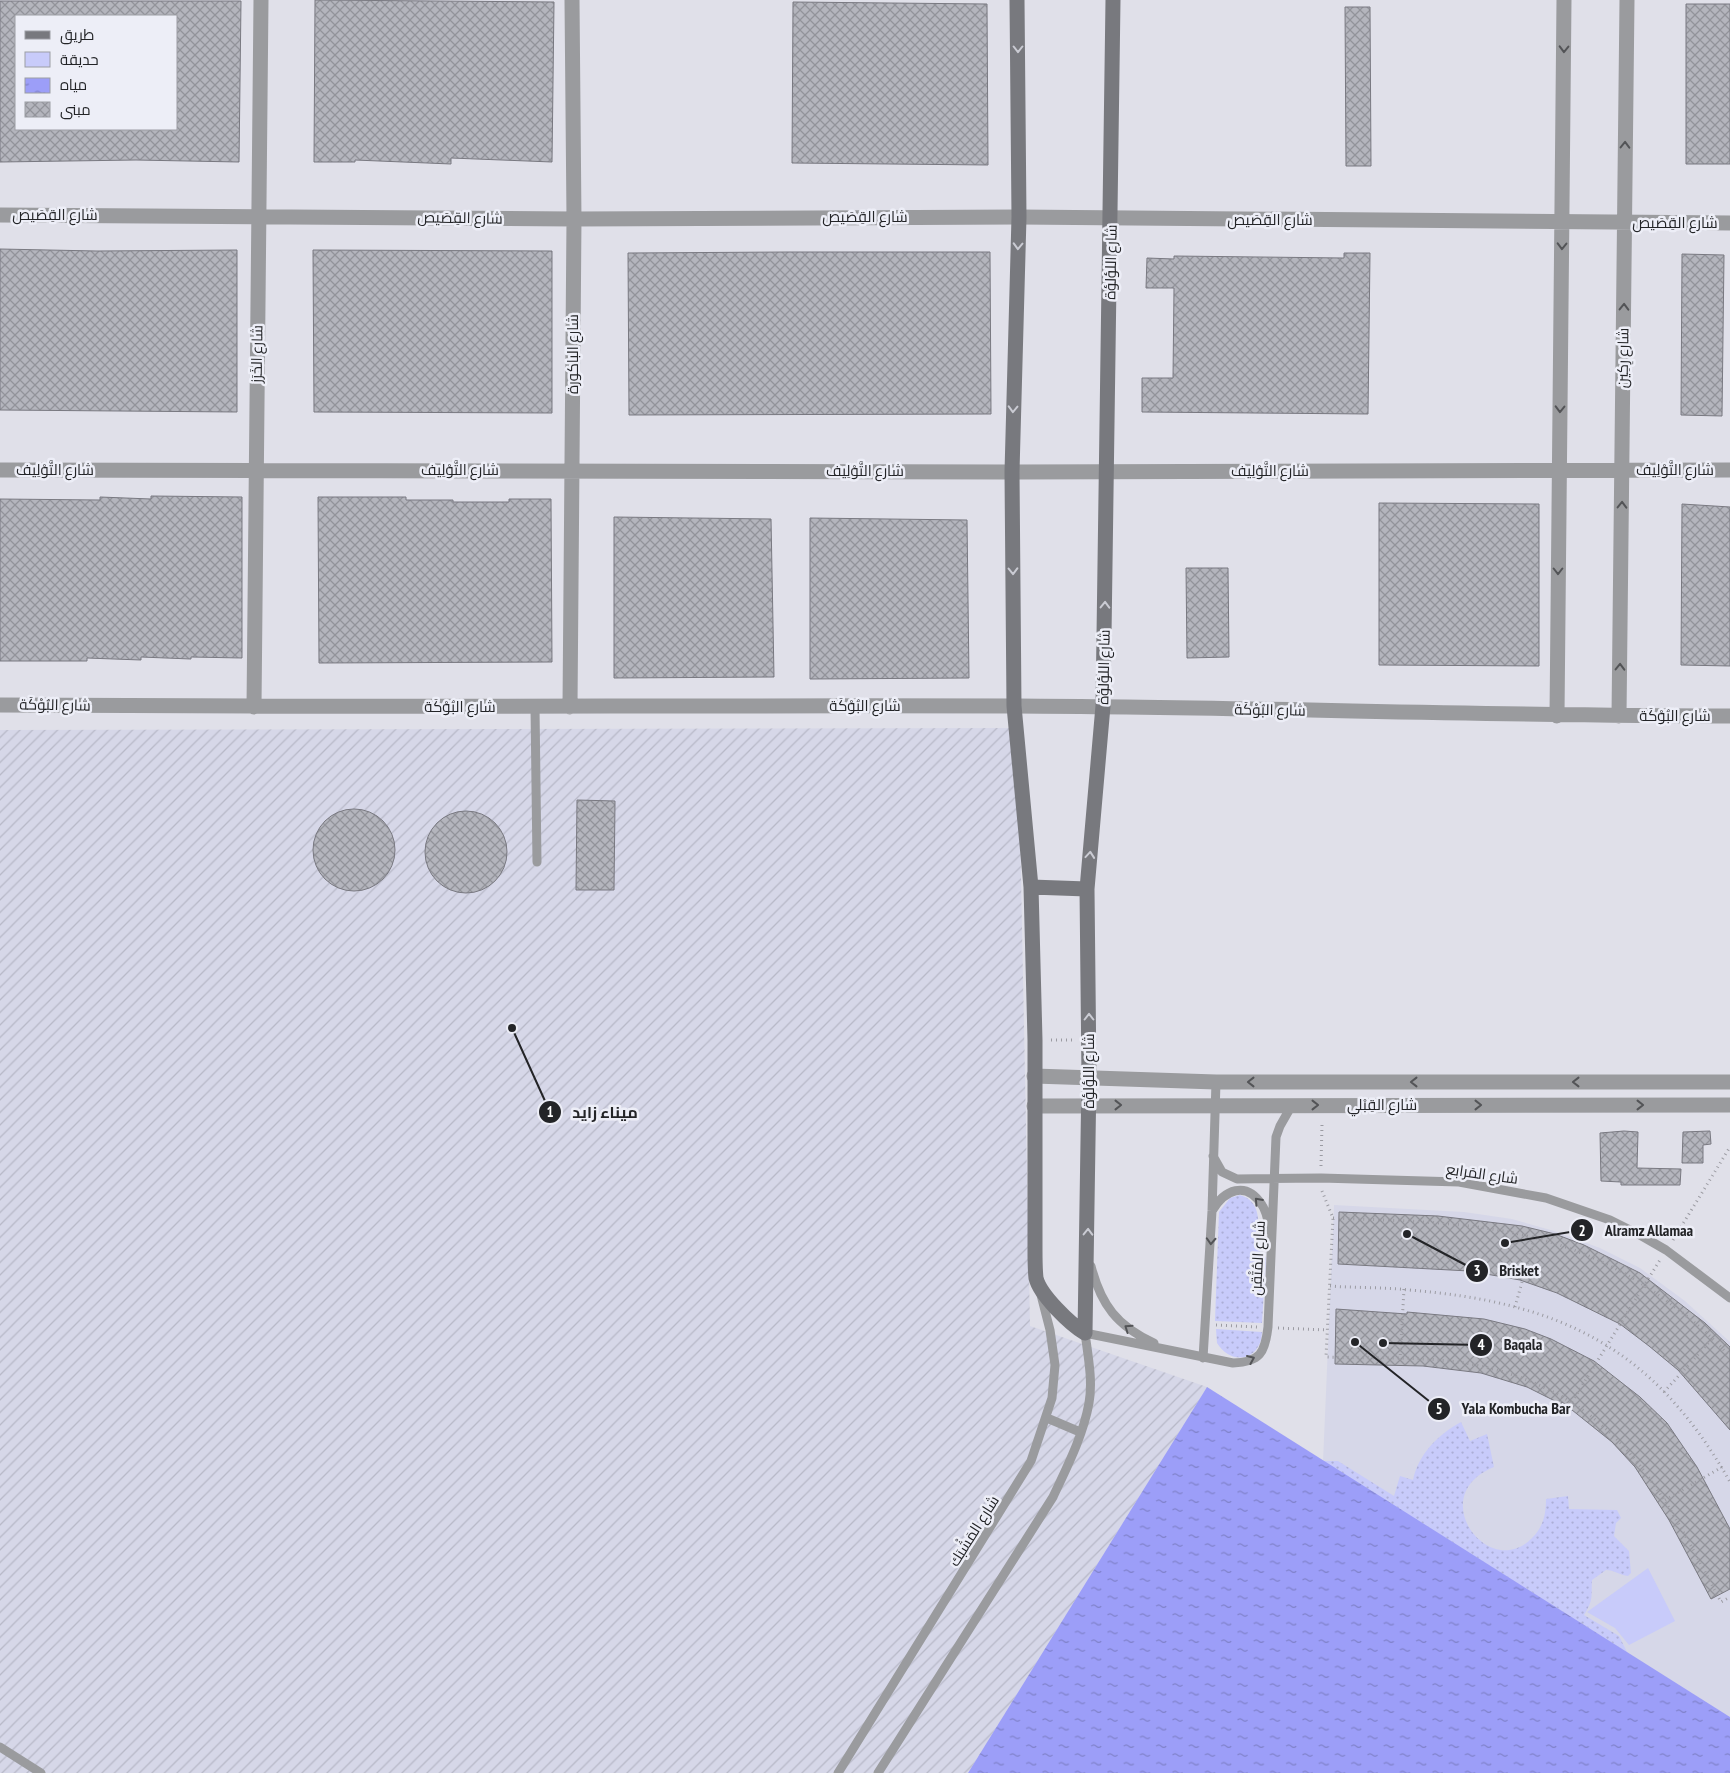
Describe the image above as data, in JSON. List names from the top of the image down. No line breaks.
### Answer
{"streets":{"street":["شارع القِصَيص","شارع اللؤلؤة","شارع الخَرَز","شارع الباكورة","شارع رِكِين","شارع التَّوْلِيف","شارع البُوْكَة","شارع القِبْلي"],"lane":["شارع المَرابع","شارع المُتْقِن","شارع المَشْبَك"]},"crossings":[["شارع القِصَيص","شارع اللؤلؤة"],["شارع القِصَيص","شارع الخَرَز"],["شارع القِصَيص","شارع الباكورة"],["شارع القِصَيص","شارع رِكِين"],["شارع اللؤلؤة","شارع التَّوْلِيف"],["شارع اللؤلؤة","شارع البُوْكَة"],["شارع اللؤلؤة","شارع القِبْلي"],["شارع اللؤلؤة","شارع المُتْقِن"],["شارع الخَرَز","شارع التَّوْلِيف"],["شارع الخَرَز","شارع البُوْكَة"],["شارع الباكورة","شارع التَّوْلِيف"],["شارع الباكورة","شارع البُوْكَة"],["شارع رِكِين","شارع التَّوْلِيف"],["شارع رِكِين","شارع البُوْكَة"],["شارع القِبْلي","شارع المُتْقِن"],["شارع المَرابع","شارع المُتْقِن"]],"places":["ميناء زايد","Brisket","Alramz Allamaa","Yala Kombucha Bar","Baqala"],"legend":["طريق","حديقة","مياه","مبنى"]}
